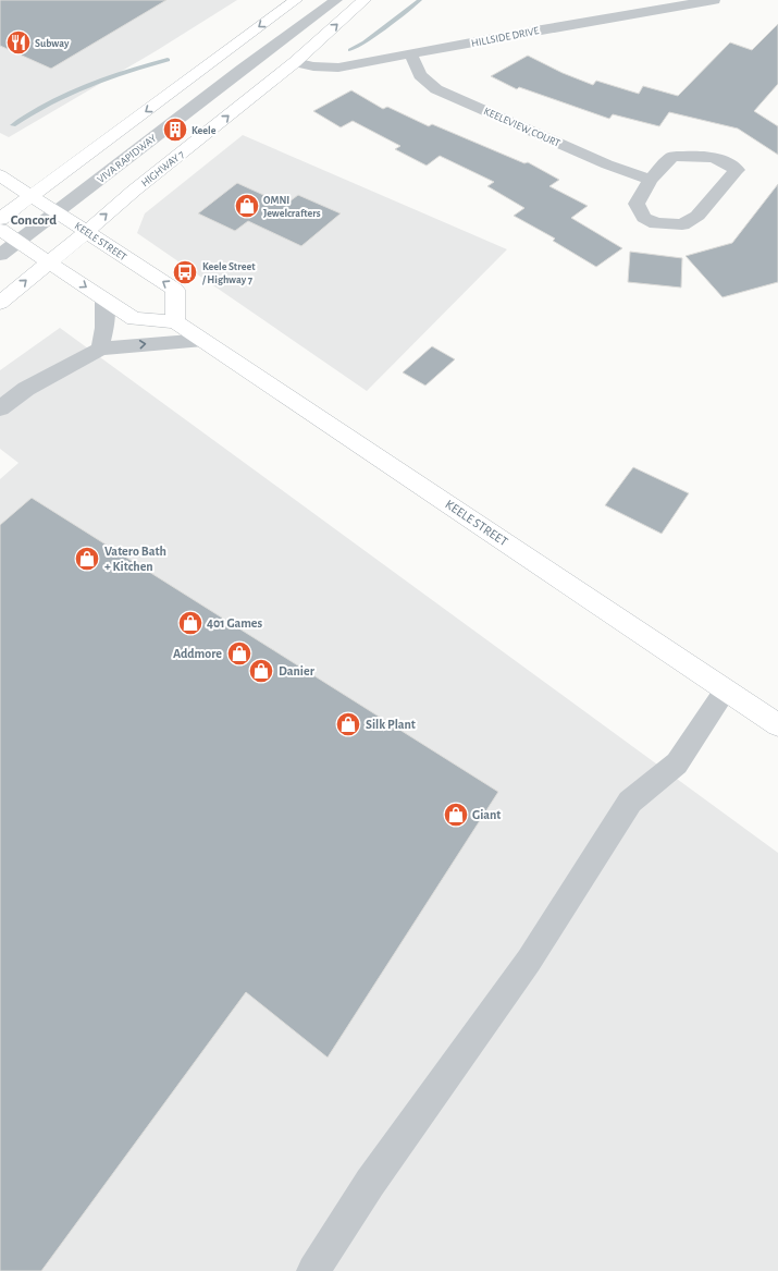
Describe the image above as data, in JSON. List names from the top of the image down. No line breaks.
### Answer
{"streets":{"main road":["HIGHWAY 7","KEELE STREET"],"street":["HILLSIDE DRIVE","KEELEVIEW COURT","VIVA RAPIDWAY"]},"crossings":[["HILLSIDE DRIVE","KEELEVIEW COURT"],["HILLSIDE DRIVE","HIGHWAY 7"],["VIVA RAPIDWAY","KEELE STREET"],["HIGHWAY 7","KEELE STREET"]],"districts":["Concord"],"places":{"restaurant":["Subway"],"building":["Keele"],"shop":["OMNI Jewelcrafters","Vatero Bath + Kitchen","401 Games","Addmore","Danier","Silk Plant","Giant"],"bus stop":["Keele Street / Highway 7"]}}
